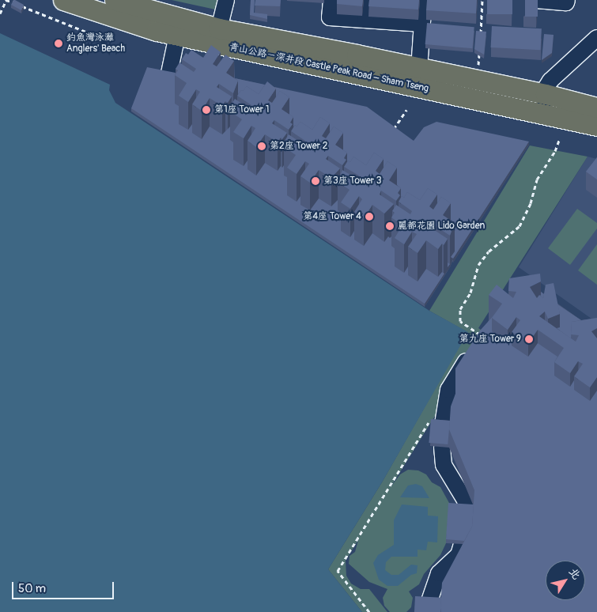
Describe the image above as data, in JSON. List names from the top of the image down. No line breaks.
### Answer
{"streets":{"main road":["青山公路－深井段 Castle Peak Road – Sham Tseng"]},"places":["釣魚灣泳灘 Anglers' Beach","第1座 Tower 1","第2座 Tower 2","第3座 Tower 3","第4座 Tower 4","麗都花園 Lido Garden","第九座 Tower 9"],"scale_bar":"50 m","north":"top right"}
